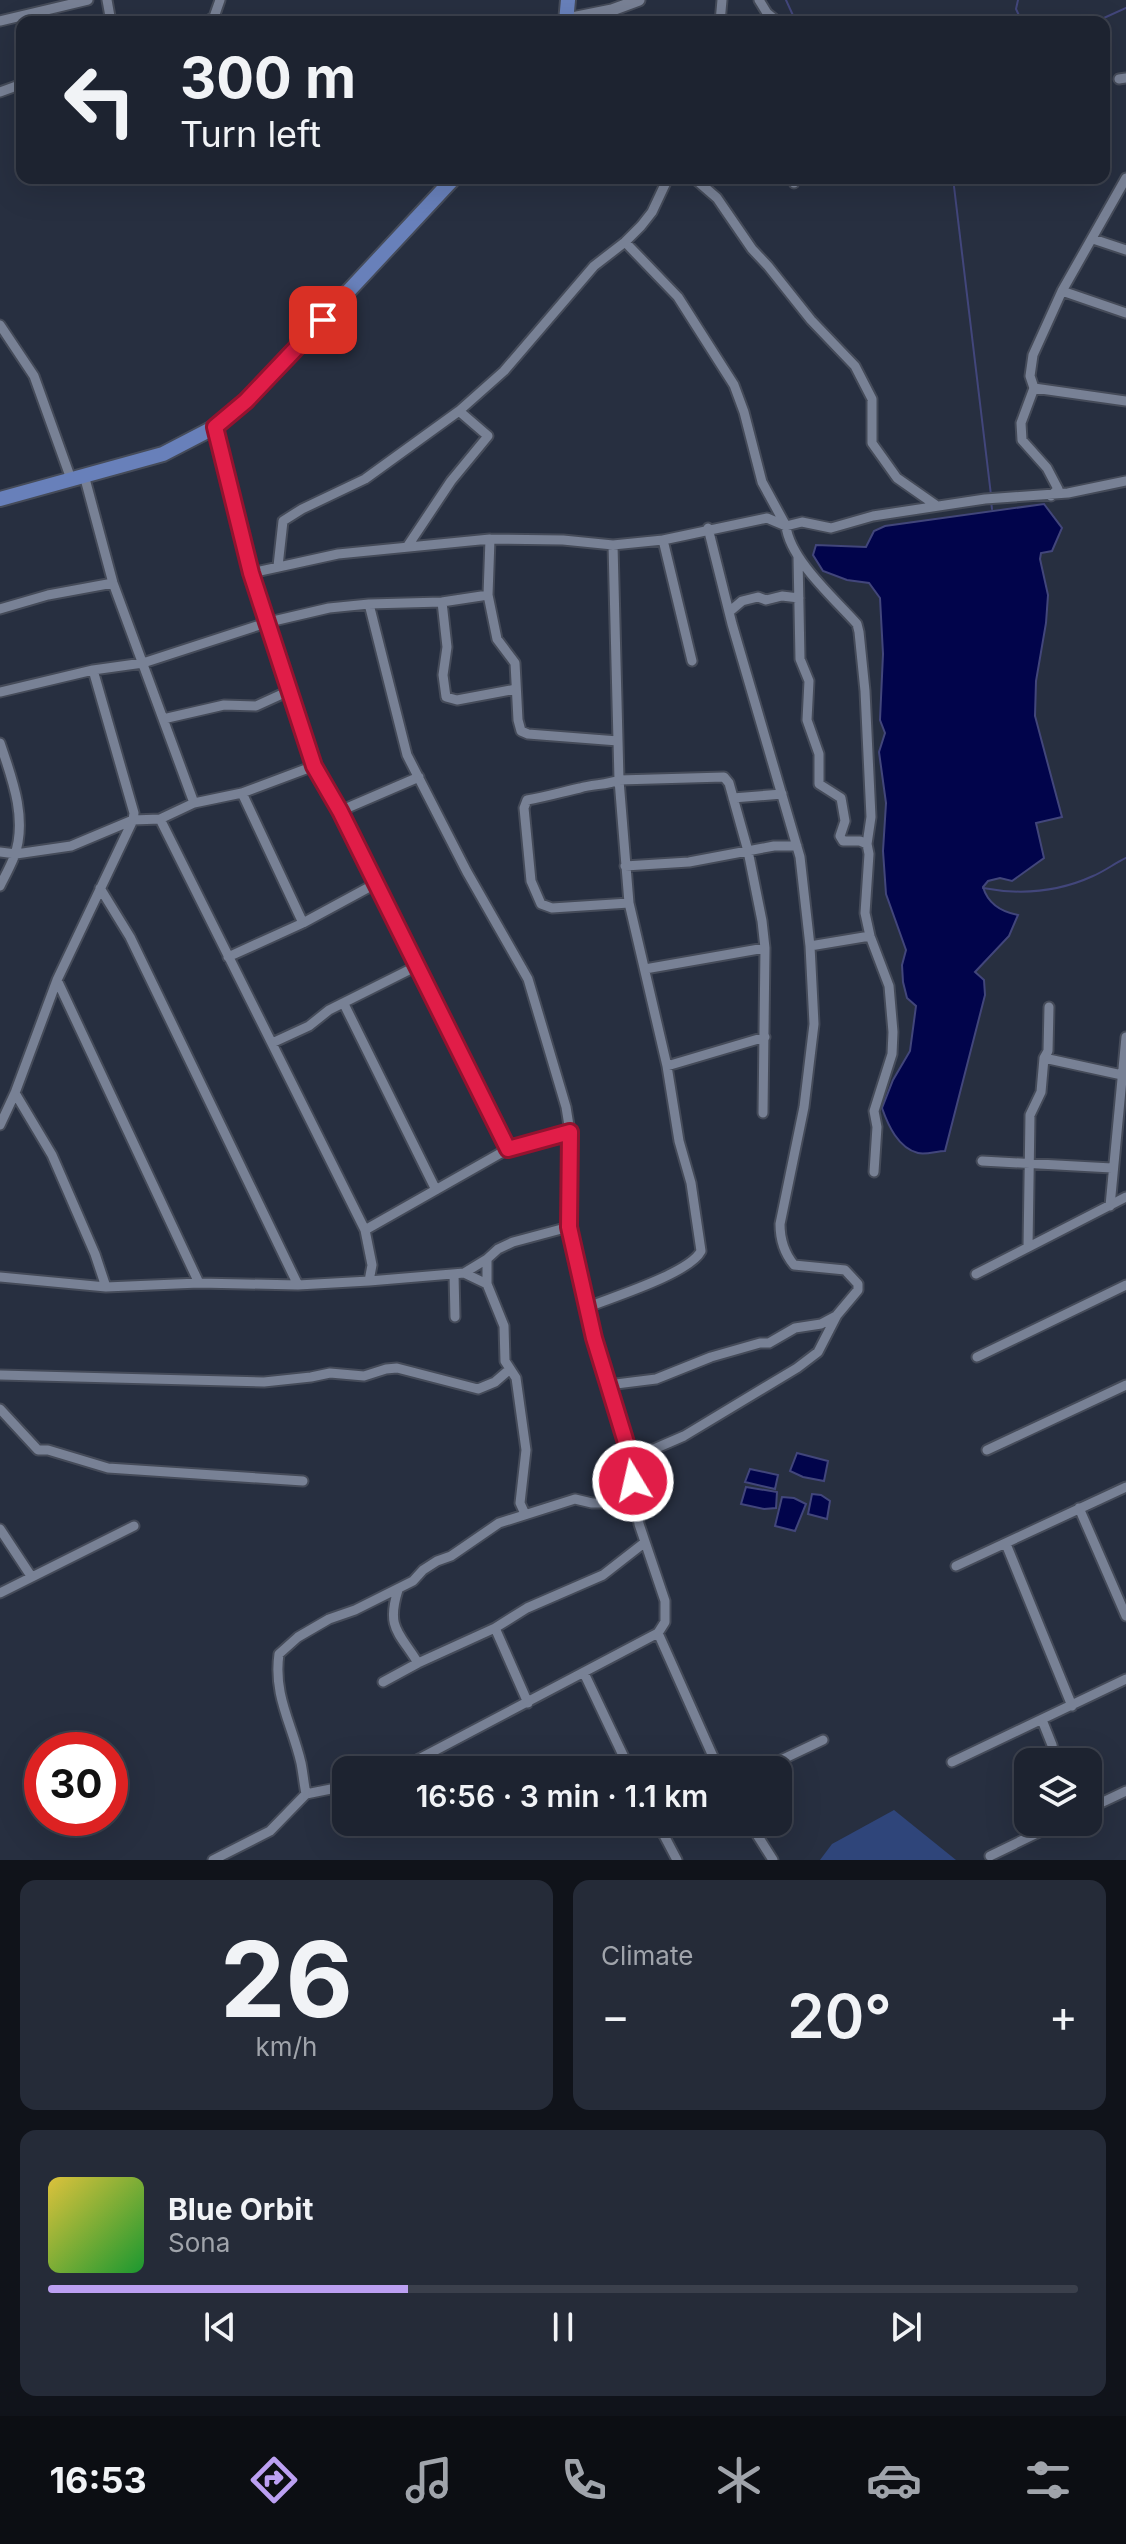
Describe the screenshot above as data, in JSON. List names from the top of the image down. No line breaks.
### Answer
{"page":{"turn":["300 m","Turn left"],"limit":"30","trip":"16:56 · 3 min · 1.1 km","tile":[["26","km/h"],"Climate"],"heat":["−","20°","+"],"song":["Blue Orbit","Sona"],"tabs":"16:53"}}
